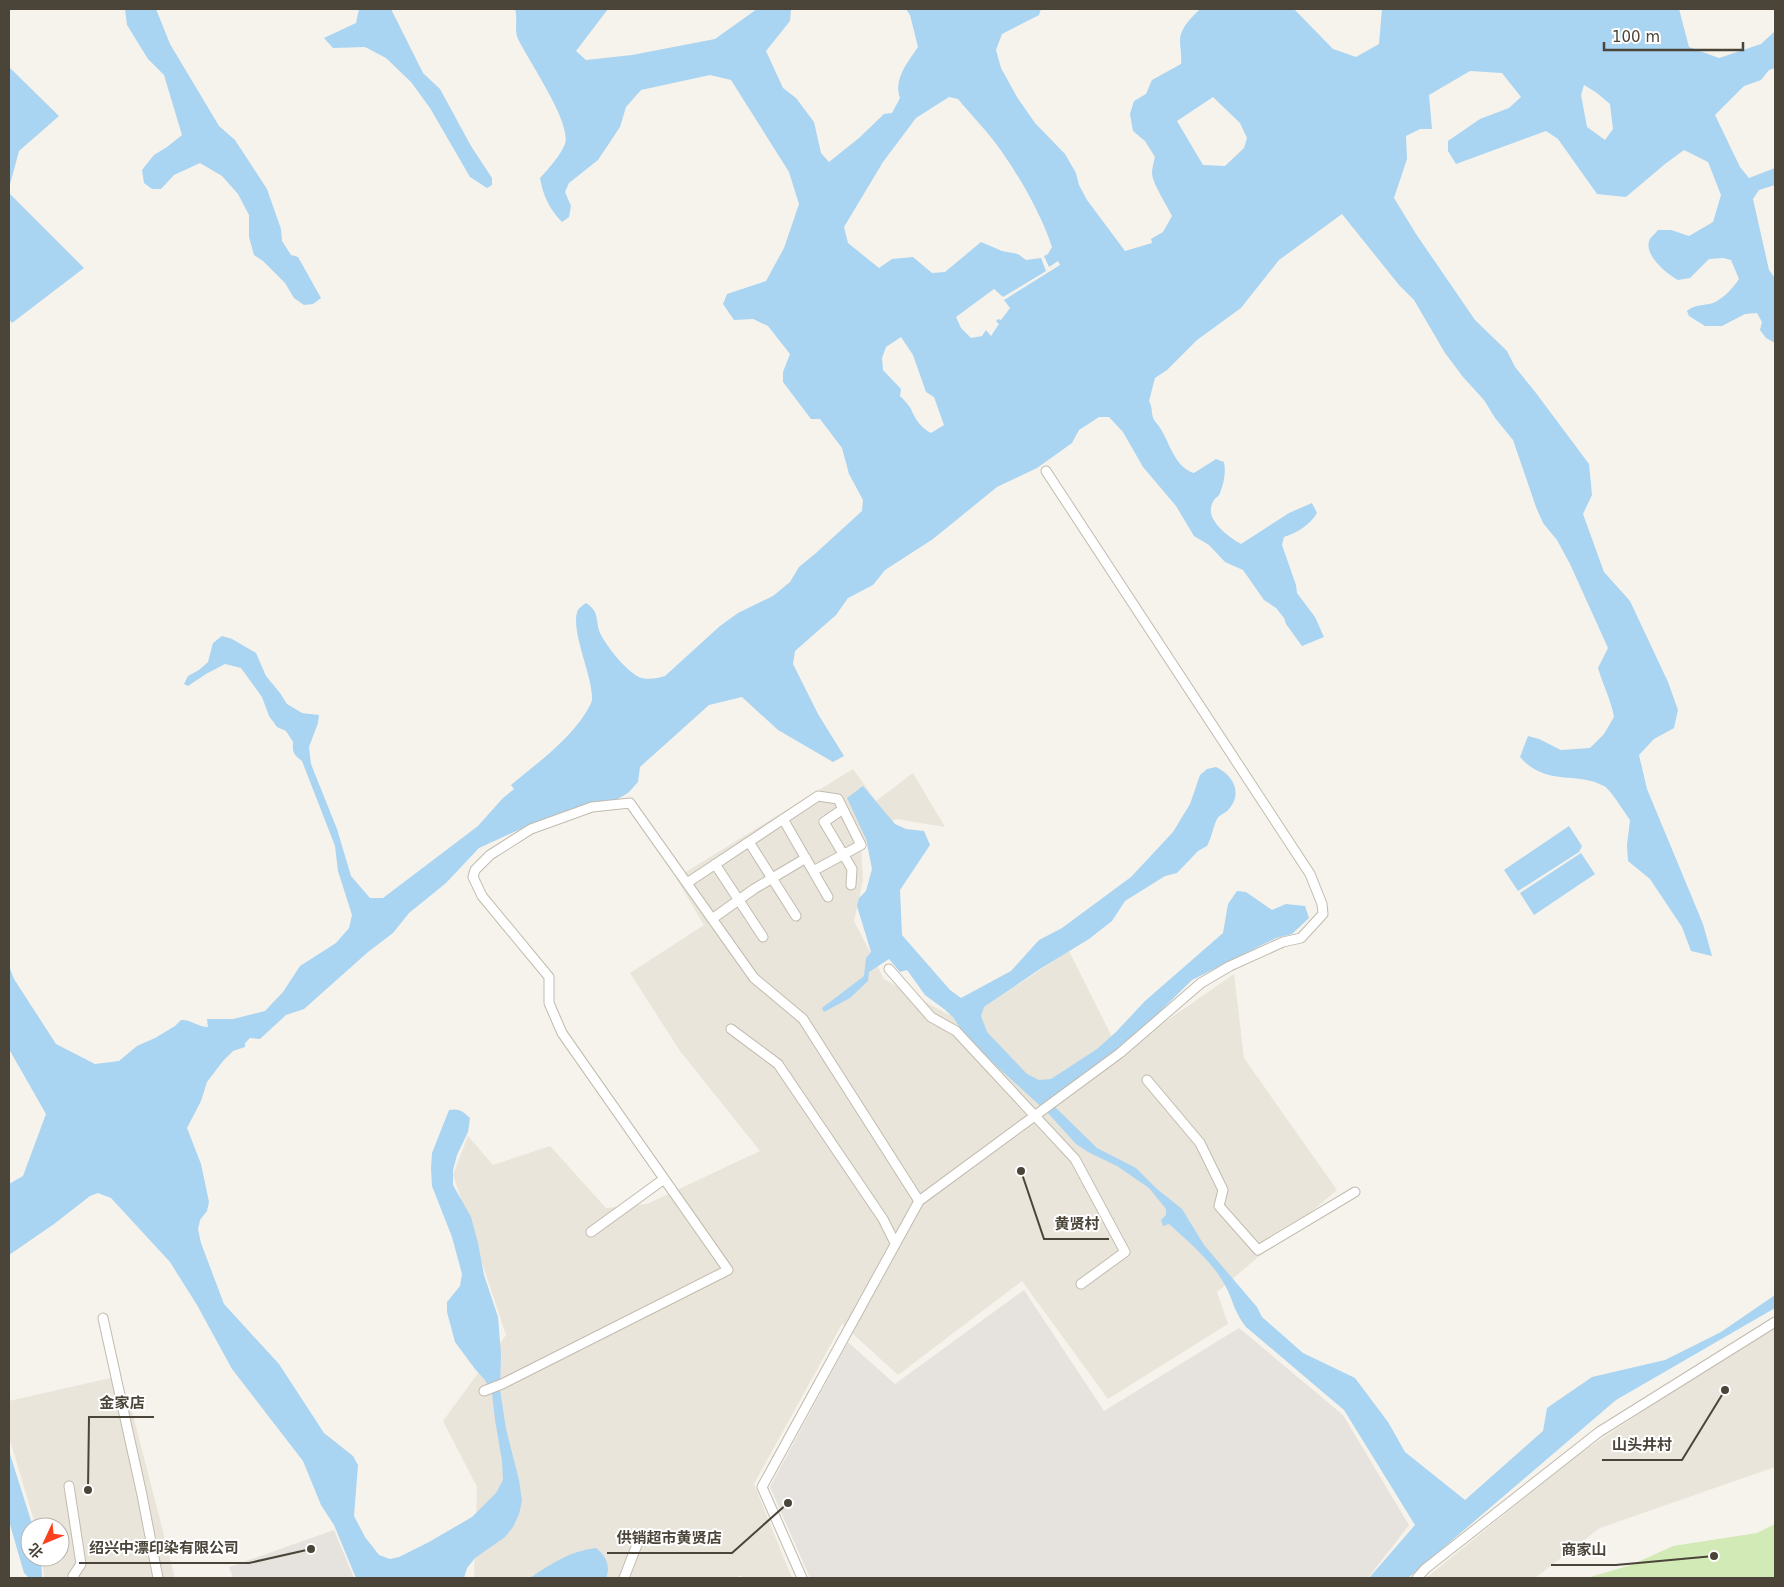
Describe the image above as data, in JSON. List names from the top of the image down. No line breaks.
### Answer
{"places":["黄贤村","山头井村","金家店","供销超市黄贤店","绍兴中漂印染有限公司","商家山"],"scale_bar":"100 m","north":"bottom left"}
